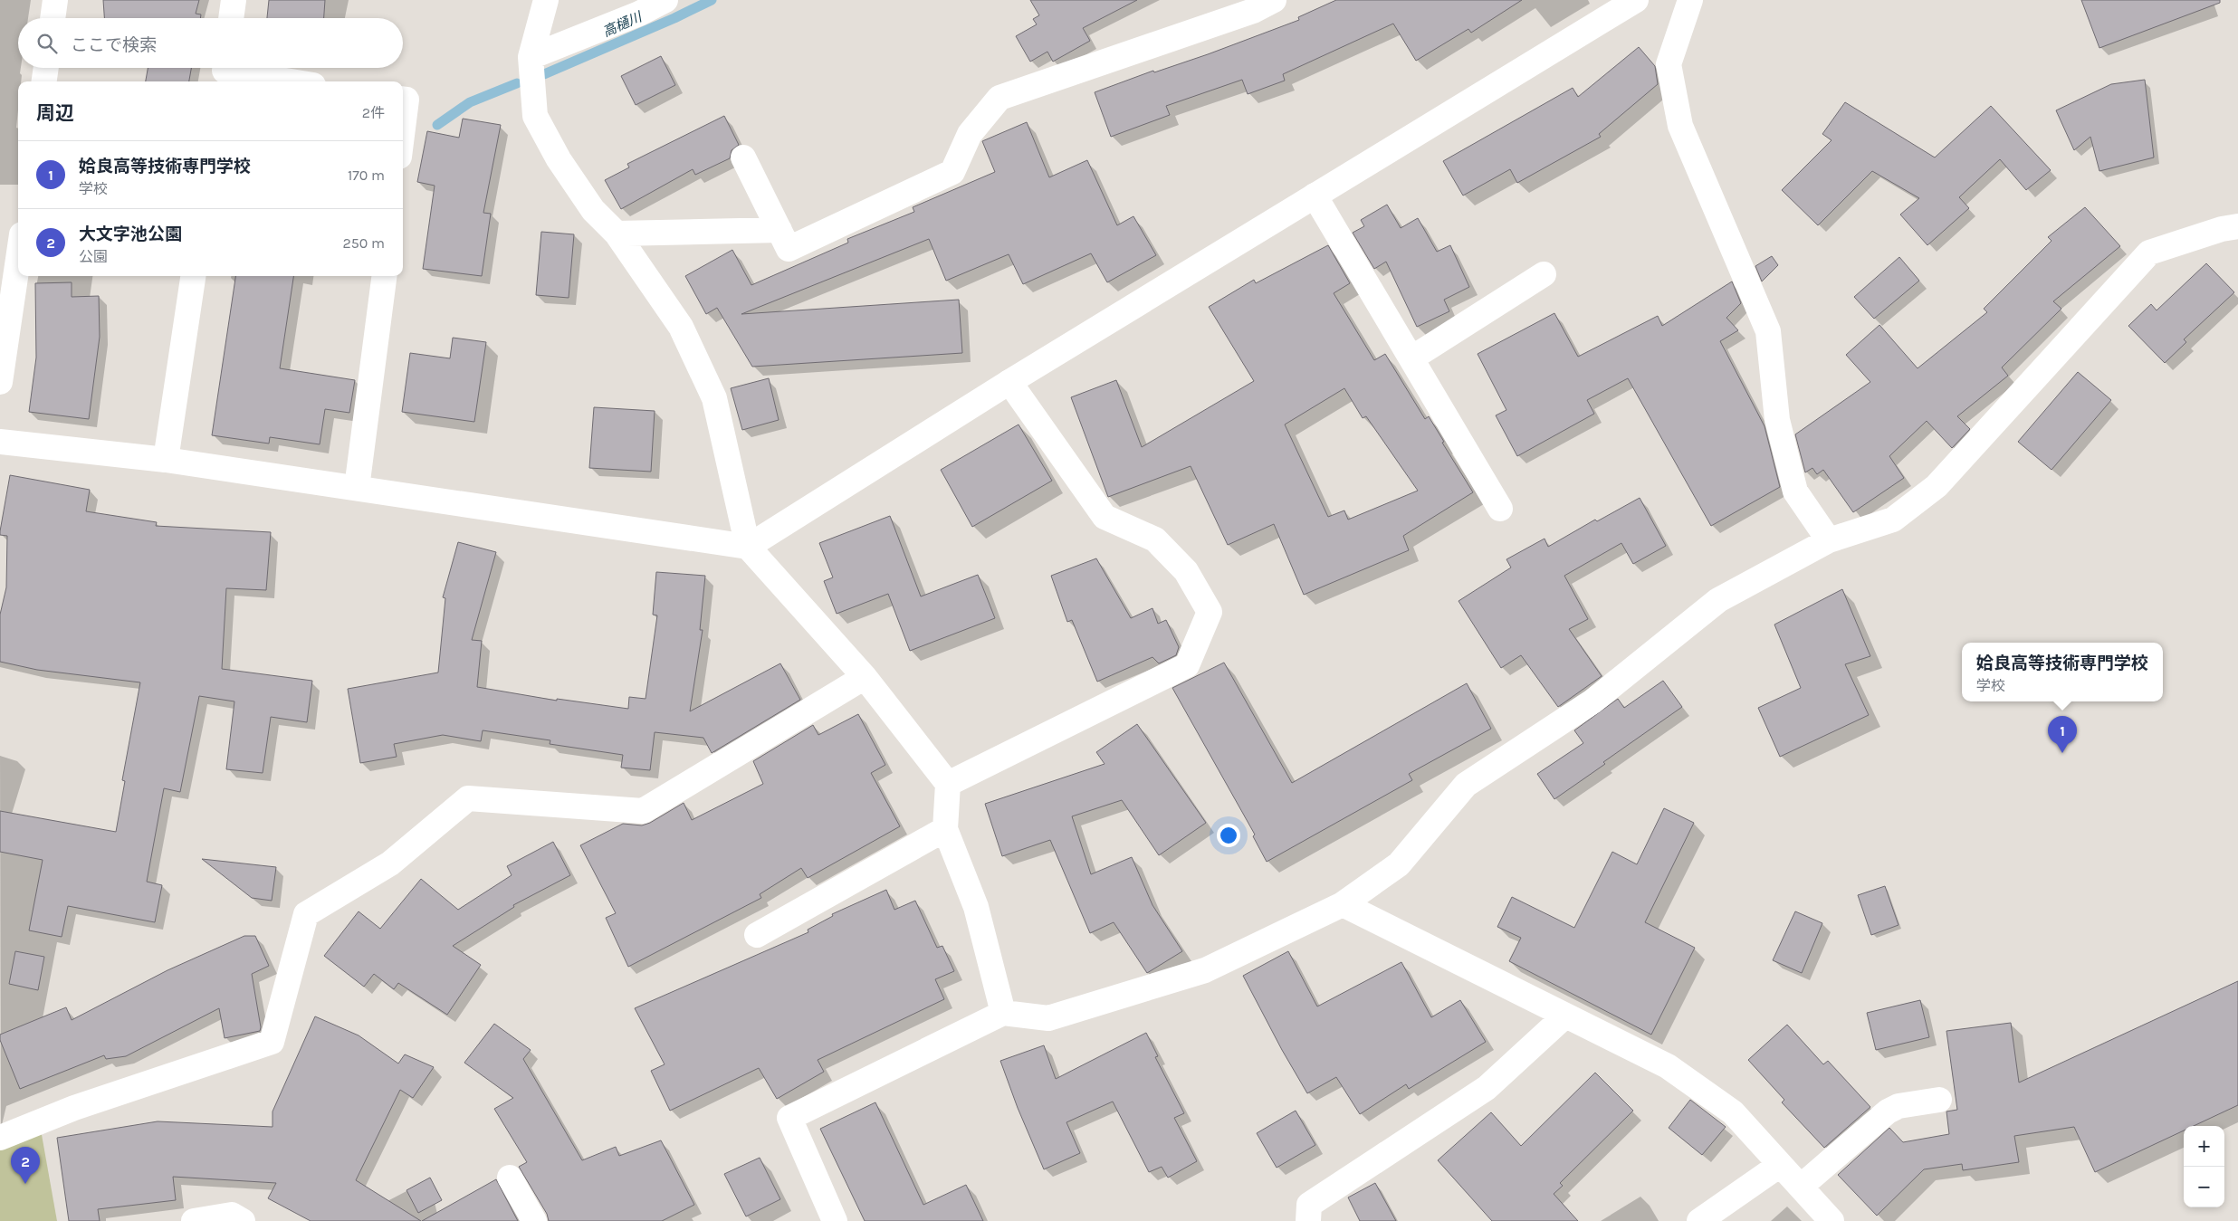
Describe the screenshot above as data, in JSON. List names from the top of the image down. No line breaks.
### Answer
{"water":["高樋川"],"page":{"search":"ここで検索","heading":["周辺","2件"],"list":[{"mark":"1","name":"姶良高等技術専門学校","note":"学校","value":"170 m"},{"mark":"2","name":"大文字池公園","note":"公園","value":"250 m"}],"popup":["姶良高等技術専門学校","学校"],"pins":["1","2"],"map_buttons":["+","−"]}}
